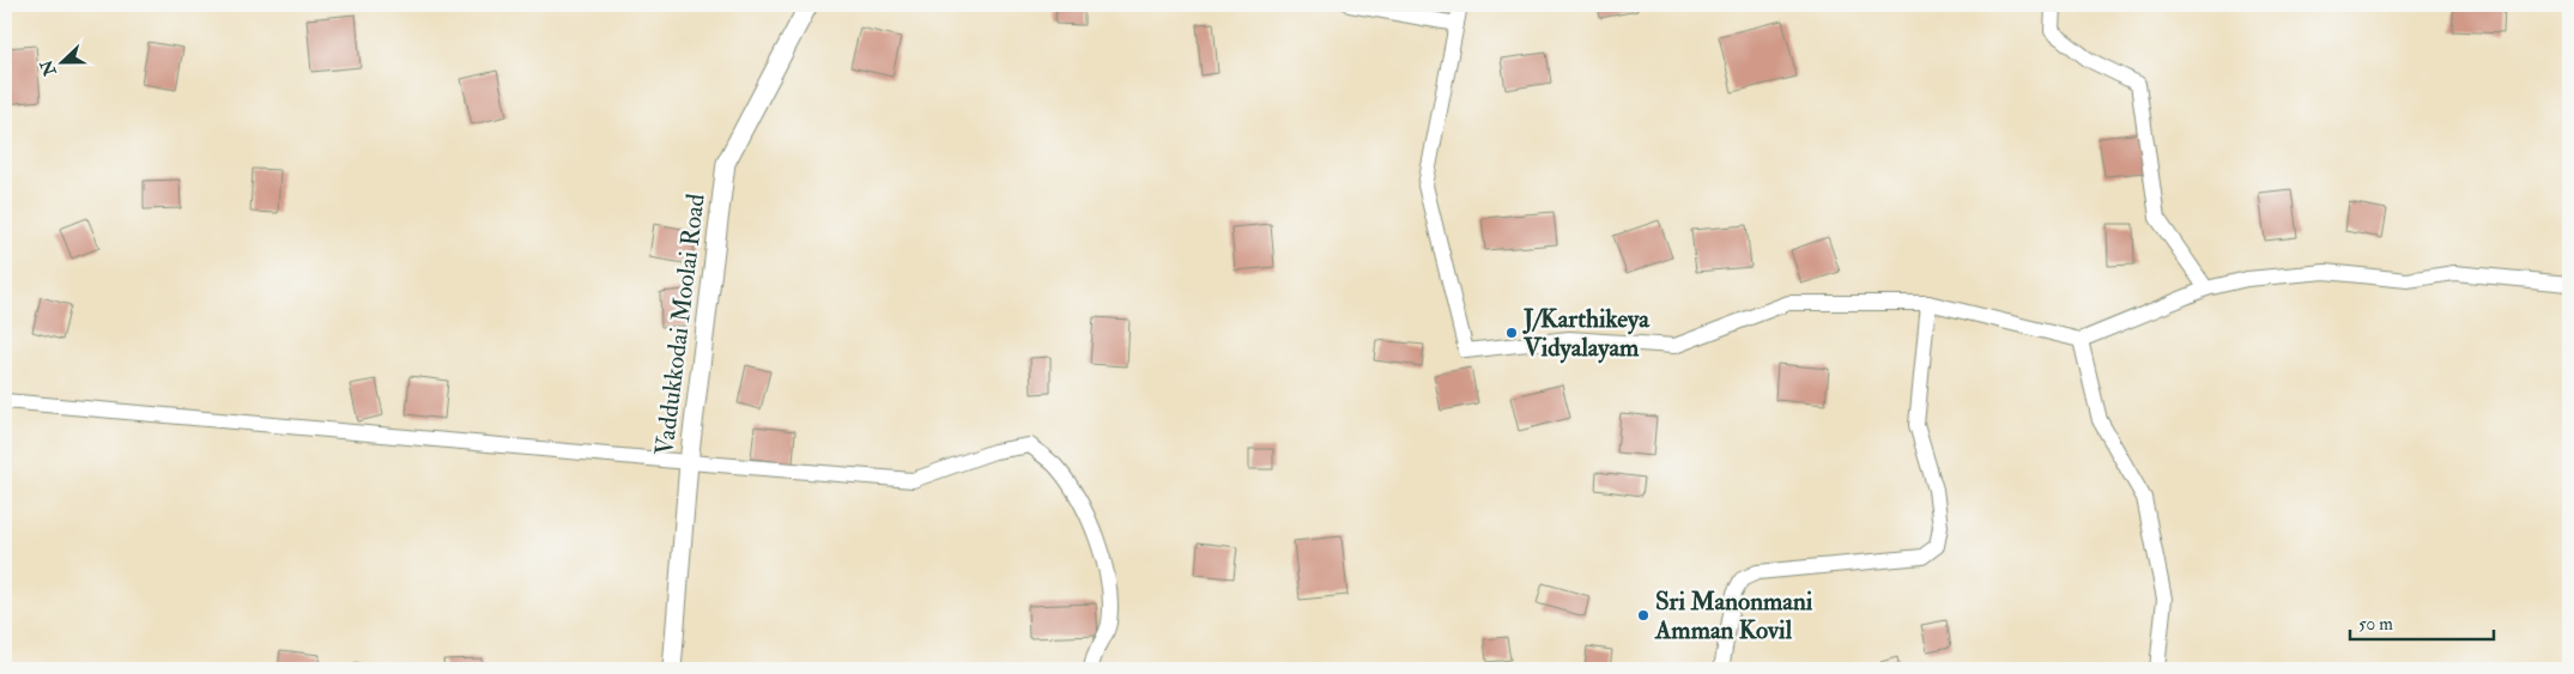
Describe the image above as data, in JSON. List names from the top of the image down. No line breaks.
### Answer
{"streets":{"street":["Vaddukkodai Moolai Road"]},"places":["J/Karthikeya Vidyalayam","Sri Manonmani Amman Kovil"],"scale_bar":"50 m","north":"left"}
